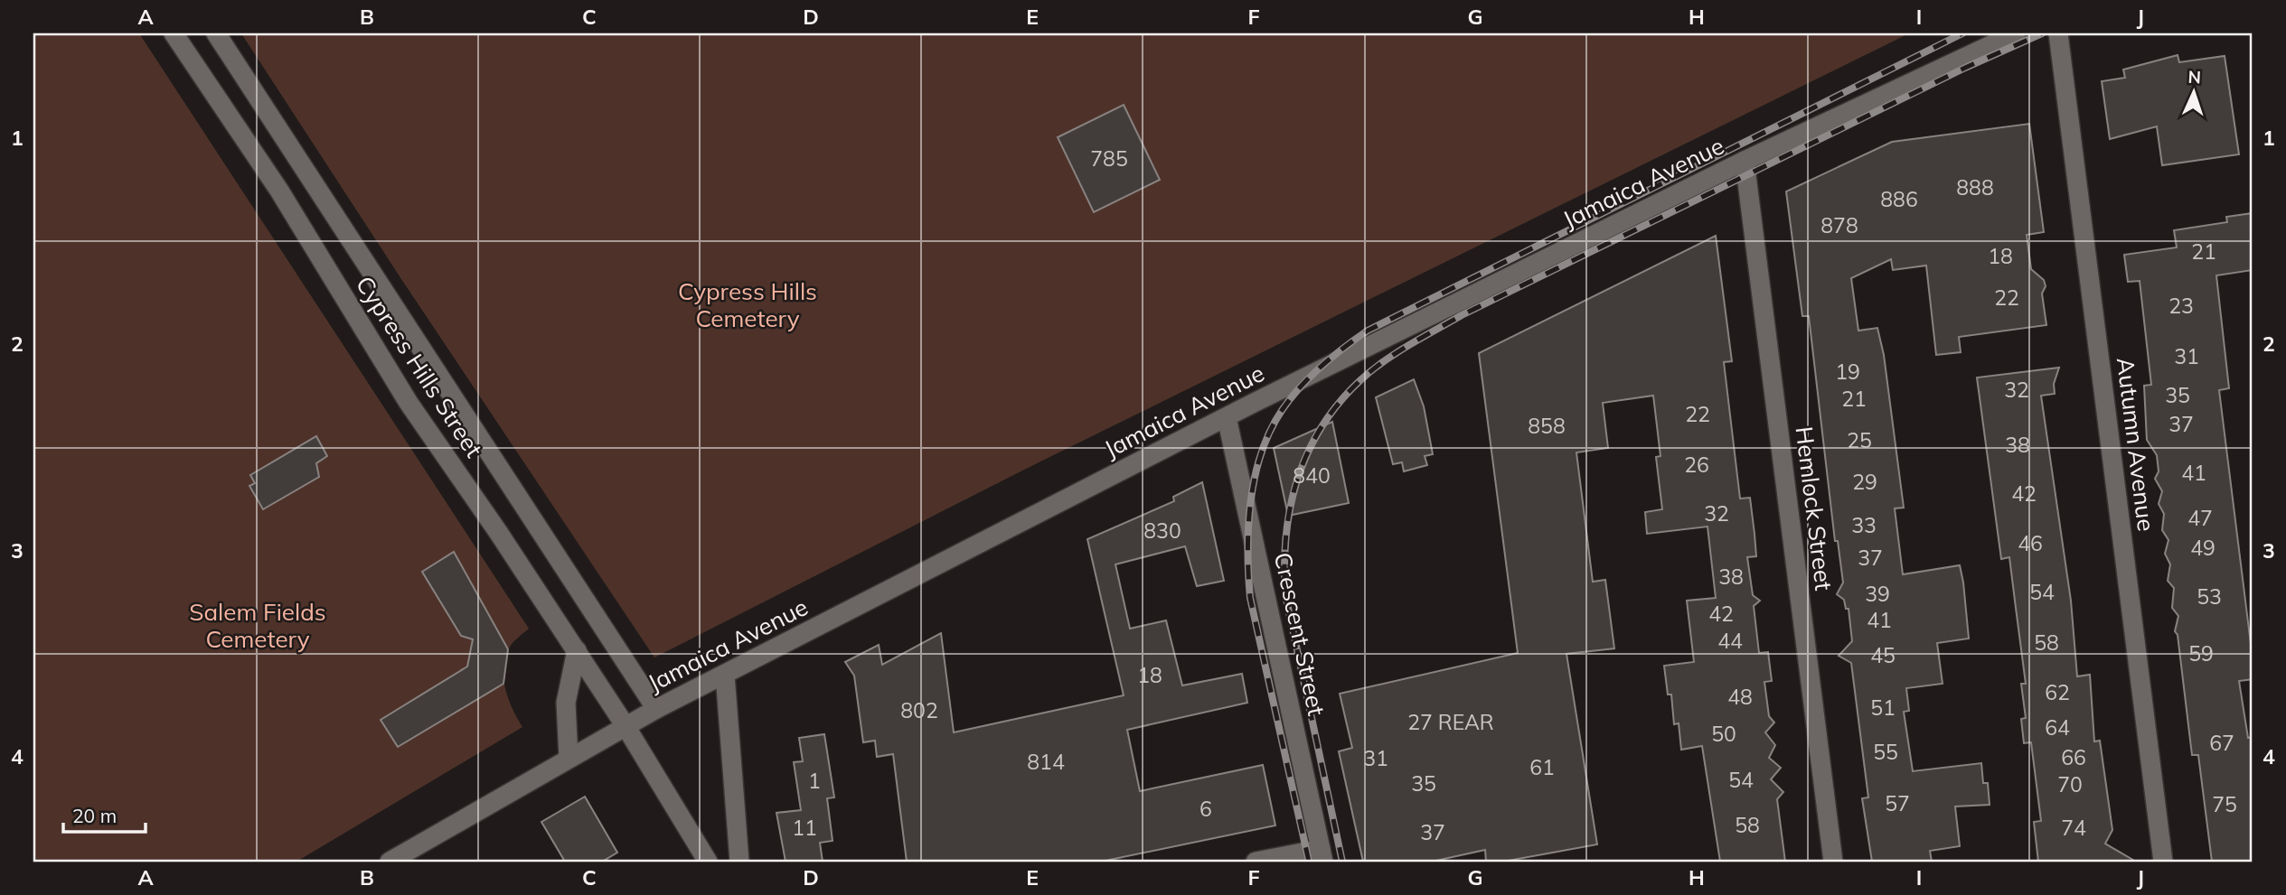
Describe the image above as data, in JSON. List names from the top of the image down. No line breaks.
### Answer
{"streets":{"street":["Jamaica Avenue","Cypress Hills Street","Autumn Avenue","Hemlock Street","Crescent Street"]},"crossings":[["Jamaica Avenue","Cypress Hills Street"],["Jamaica Avenue","Hemlock Street"],["Jamaica Avenue","Crescent Street"]],"parks":["Cypress Hills Cemetery","Salem Fields Cemetery"],"house_numbers":["785","888","886","878","21","18","22","23","31","19","32","35","21","22","37","858","25","38","26","41","840","29","42","32","47","33","830","46","49","37","38","54","39","53","42","41","44","58","59","45","18","62","48","51","802","27 REAR","64","50","67","55","66","31","814","61","54","1","35","70","57","75","6","58","11","74","37"],"scale_bar":"20 m","north":"top","grid":{"columns":["A","B","C","D","E","F","G","H","I","J"],"rows":["1","2","3","4"]}}
